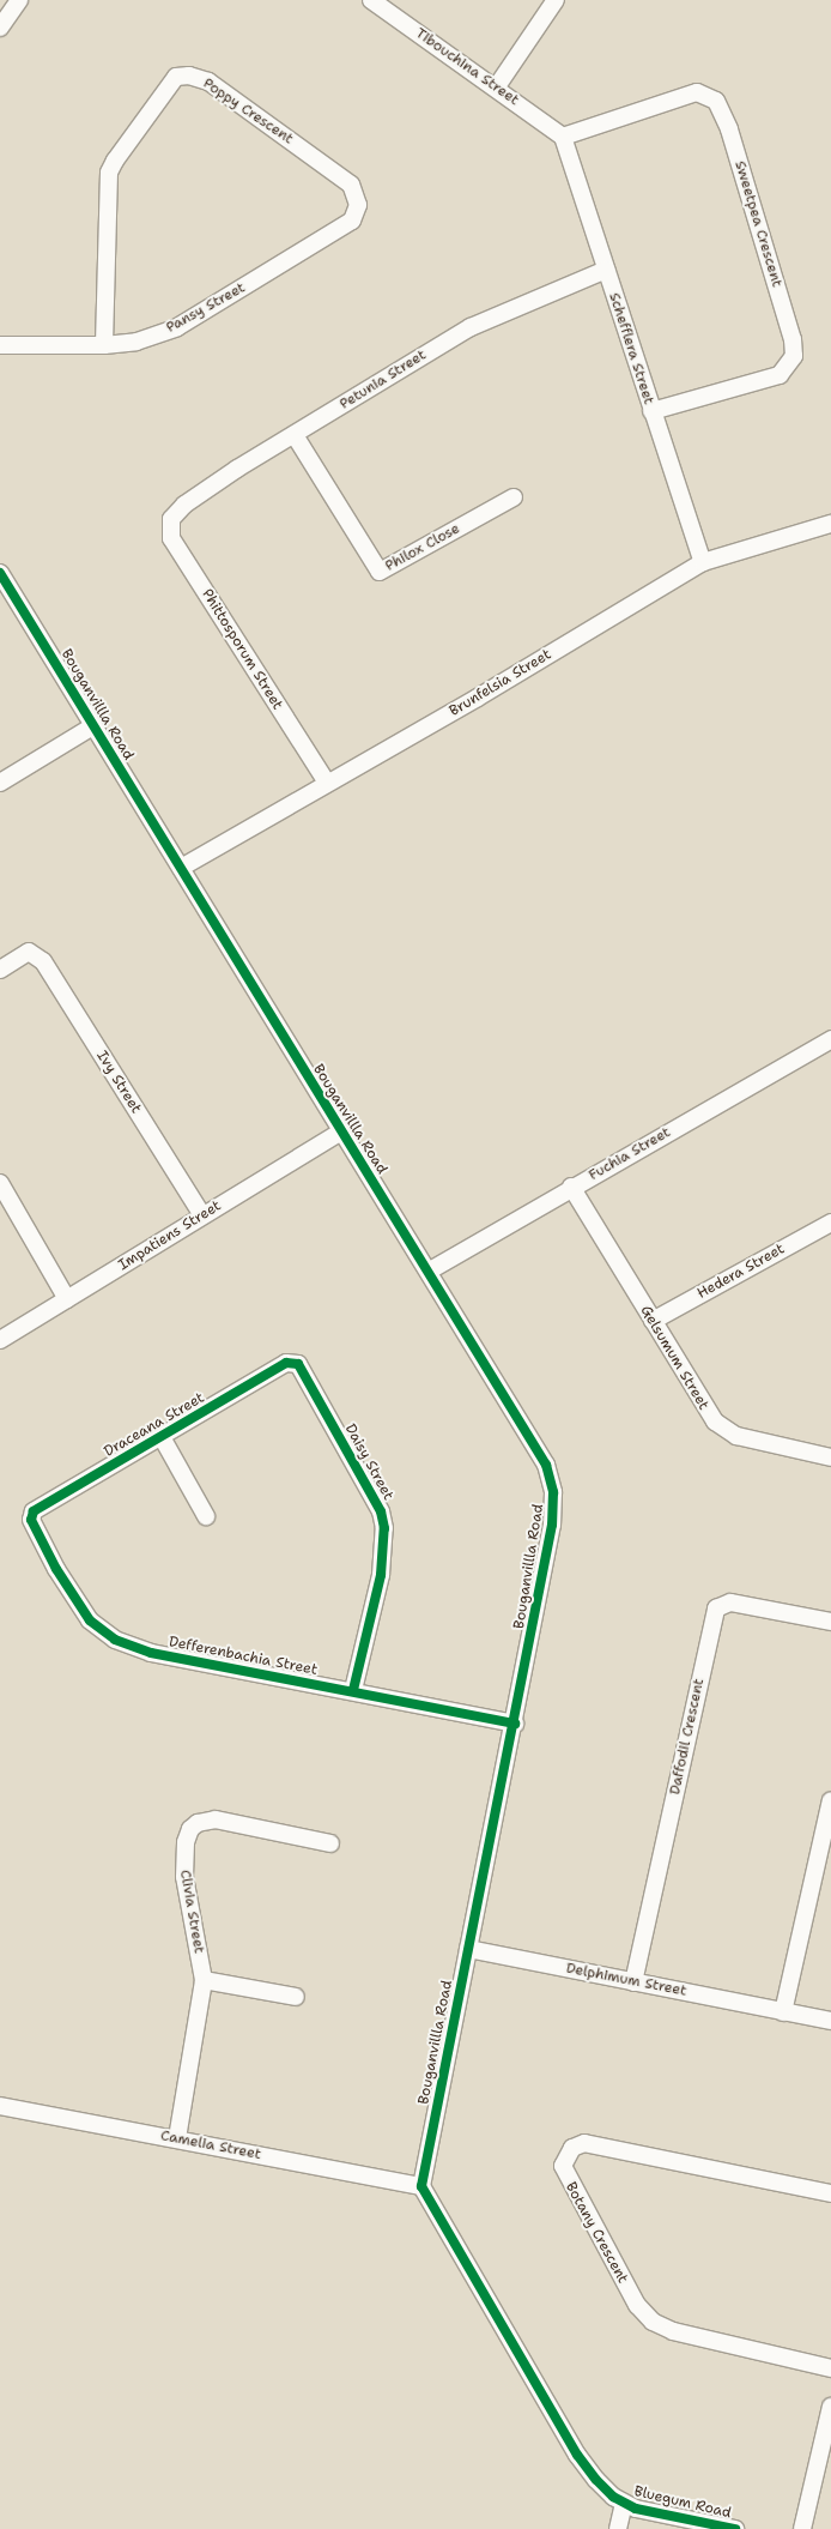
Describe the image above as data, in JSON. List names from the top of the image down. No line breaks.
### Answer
{"streets":{"street":["Tibouchina Street","Poppy Crescent","Sweetpea Crescent","Pansy Street","Schefflera Street","Petunia Street","Philox Close","Phittosporum Street","Brunfelsia Street","Bouganvillla Road","Ivy Street","Fuchia Street","Impatiens Street","Hedera Street","Gelsumum Street","Draceana Street","Daisy Street","Defferenbachia Street","Daffodil Crescent","Clivia Street","Delphimum Street","Camelia Street","Botany Crescent","Bluegum Road"]},"crossings":[["Tibouchina Street","Sweetpea Crescent"],["Tibouchina Street","Schefflera Street"],["Poppy Crescent","Pansy Street"],["Sweetpea Crescent","Schefflera Street"],["Schefflera Street","Petunia Street"],["Schefflera Street","Brunfelsia Street"],["Petunia Street","Philox Close"],["Petunia Street","Phittosporum Street"],["Phittosporum Street","Brunfelsia Street"],["Brunfelsia Street","Bouganvillla Road"],["Bouganvillla Road","Fuchia Street"],["Bouganvillla Road","Impatiens Street"],["Bouganvillla Road","Defferenbachia Street"],["Bouganvillla Road","Delphimum Street"],["Bouganvillla Road","Camelia Street"],["Ivy Street","Impatiens Street"],["Fuchia Street","Gelsumum Street"],["Hedera Street","Gelsumum Street"],["Draceana Street","Daisy Street"],["Draceana Street","Defferenbachia Street"],["Daisy Street","Defferenbachia Street"],["Daffodil Crescent","Delphimum Street"],["Clivia Street","Camelia Street"]]}
